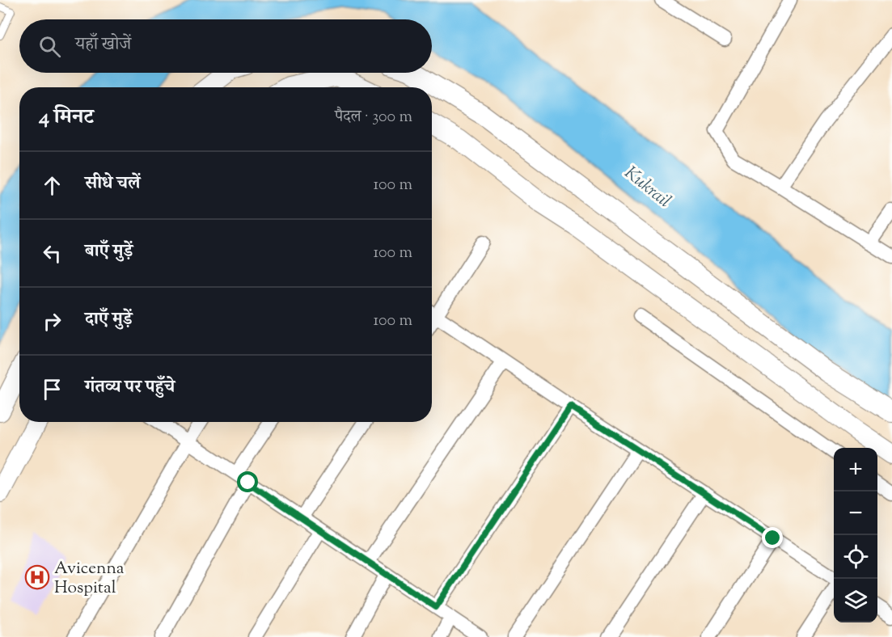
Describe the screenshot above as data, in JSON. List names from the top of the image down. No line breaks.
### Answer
{"water":["Kukrail"],"places":{"hospital":["Avicenna Hospital"]},"page":{"search":"यहाँ खोजें","heading":["4 मिनट","पैदल · 300 m"],"list":[["सीधे चलें","100 m"],["बाएँ मुड़ें","100 m"],["दाएँ मुड़ें","100 m"],"गंतव्य पर पहुँचे"],"map_buttons":["+","−"]}}
